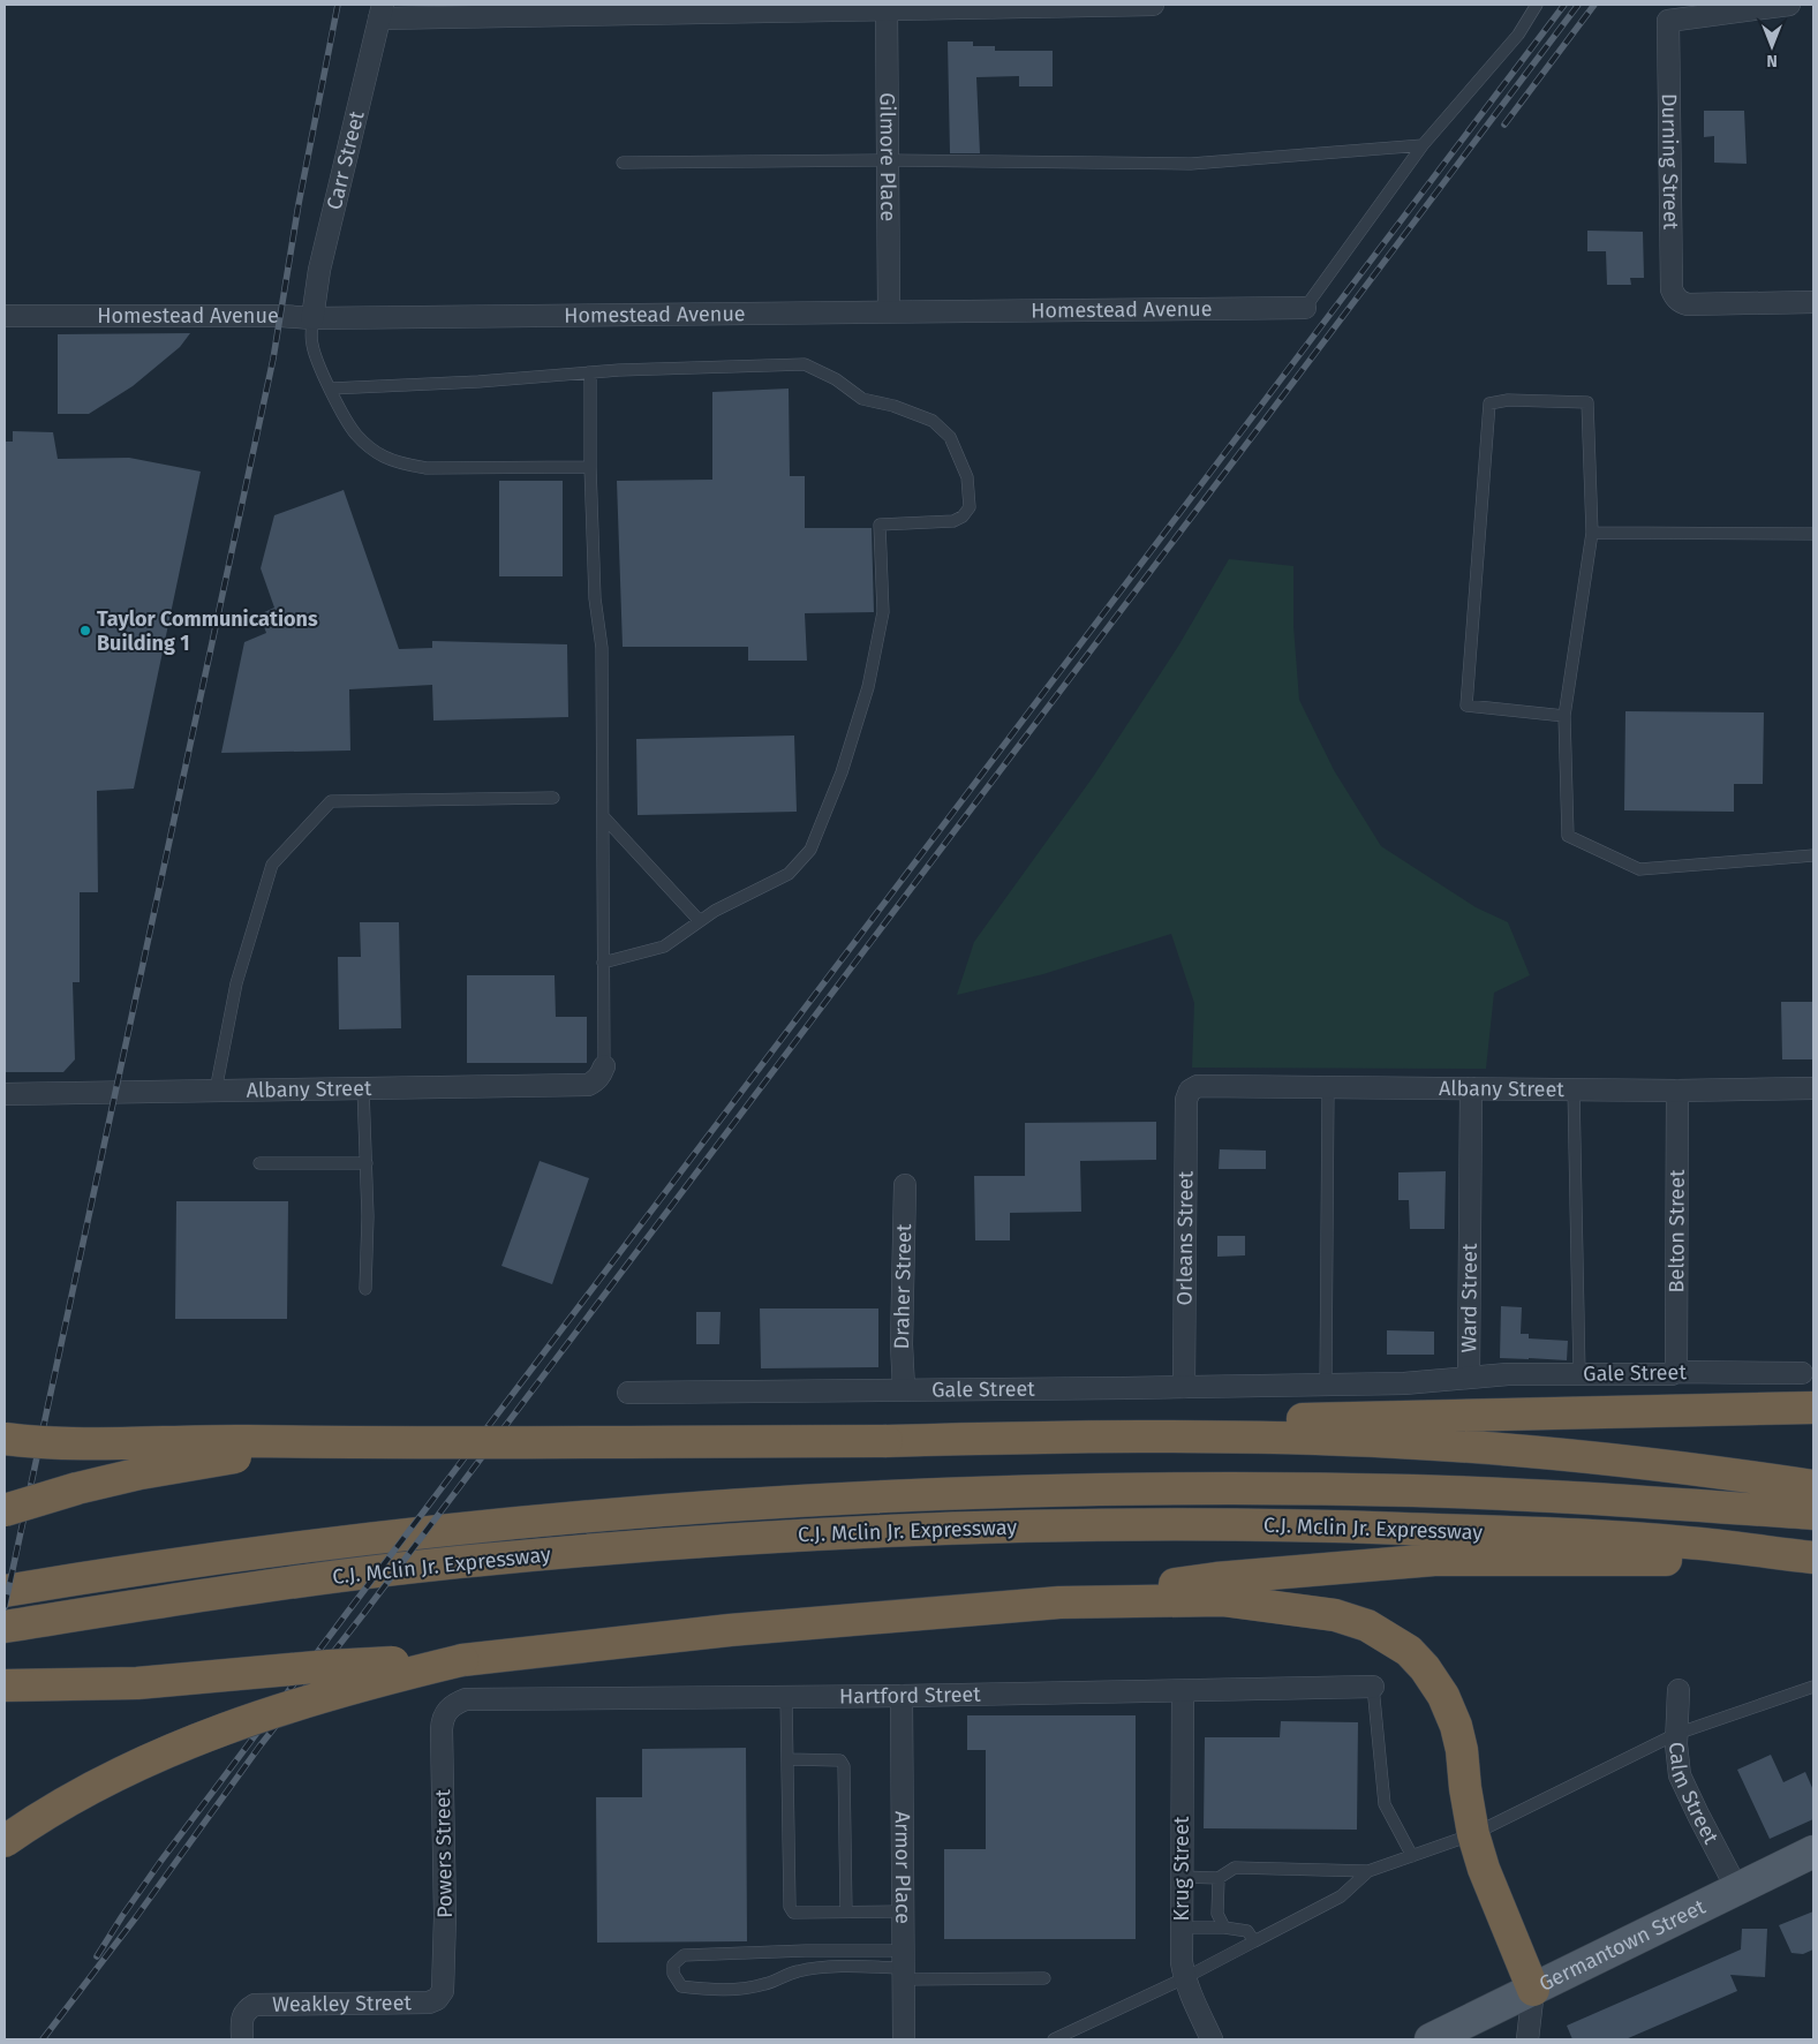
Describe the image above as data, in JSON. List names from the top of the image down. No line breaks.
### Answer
{"streets":{"highway":["C.J. Mclin Jr. Expressway"],"main road":["Germantown Street"],"street":["Gilmore Place","Carr Street","Durning Street","Homestead Avenue","Albany Street","Belton Street","Orleans Street","Draher Street","Ward Street","Gale Street","Hartford Street","Calm Street","Powers Street","Armor Place","Krug Street","Weakley Street"]},"crossings":[["Gilmore Place","Homestead Avenue"],["Carr Street","Homestead Avenue"],["Albany Street","Belton Street"],["Albany Street","Orleans Street"],["Albany Street","Ward Street"],["Belton Street","Gale Street"],["Orleans Street","Gale Street"],["Draher Street","Gale Street"],["Ward Street","Gale Street"],["Hartford Street","Powers Street"],["Hartford Street","Armor Place"],["Hartford Street","Krug Street"],["Calm Street","Germantown Street"],["Powers Street","Weakley Street"]],"places":["Taylor Communications Building 1"],"north":"bottom"}
